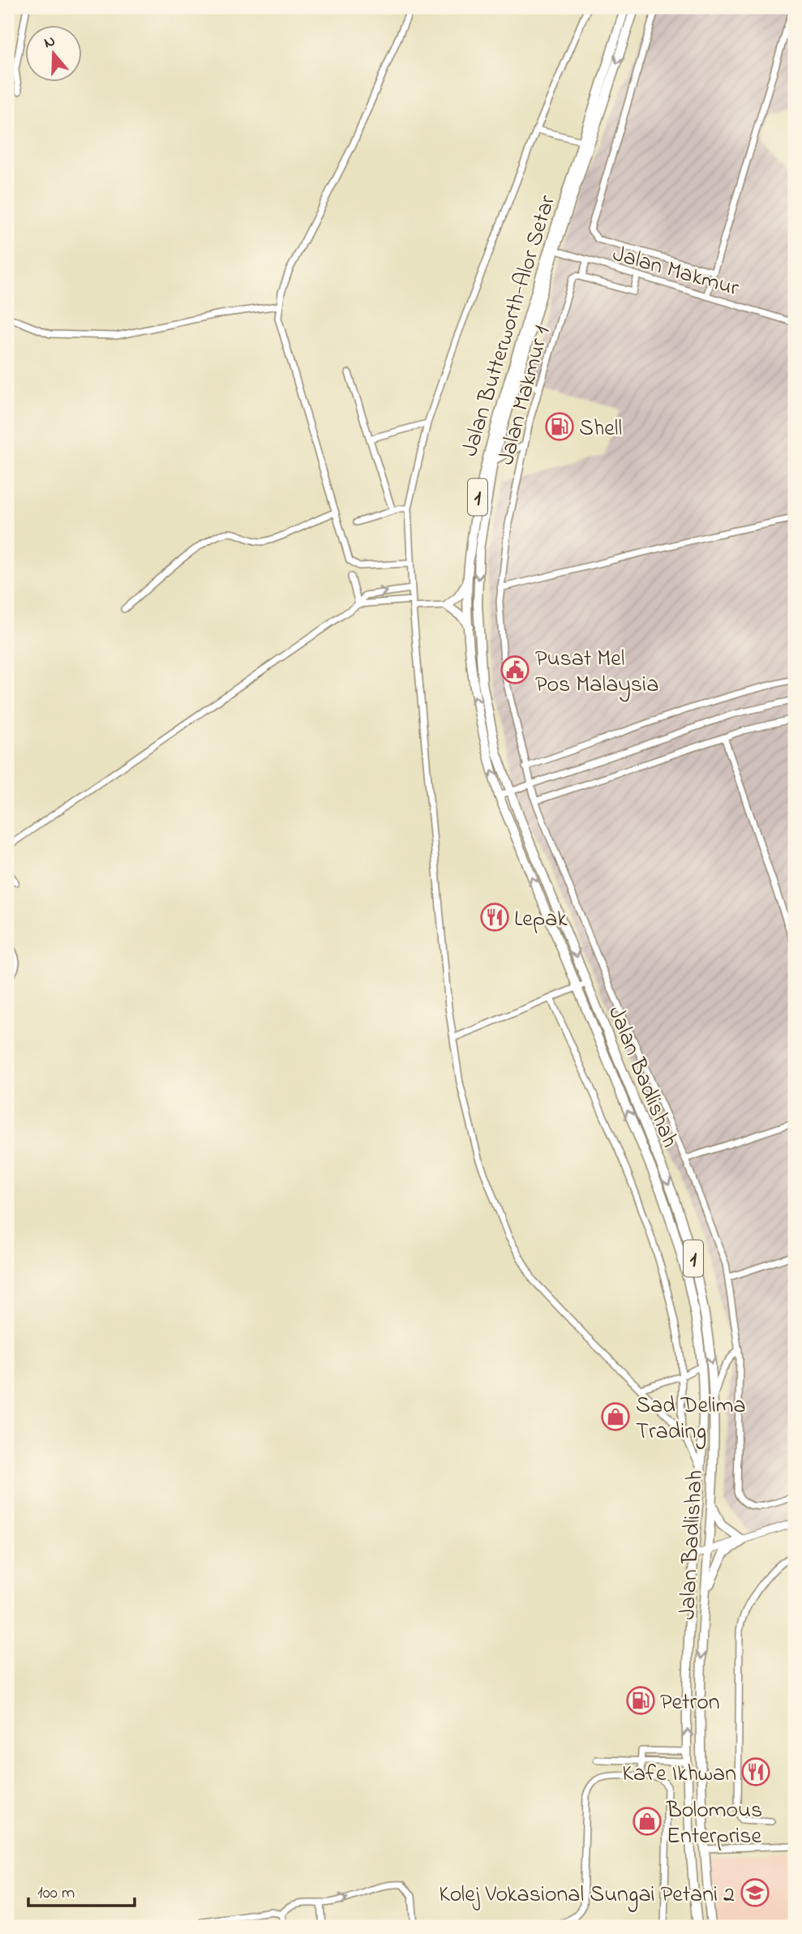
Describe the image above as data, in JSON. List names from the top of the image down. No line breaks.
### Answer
{"streets":{"main road":["Jalan Butterworth-Alor Setar","1","Jalan Badlishah"],"street":["Jalan Makmur","Jalan Makmur 1"]},"crossings":[["Jalan Makmur","Jalan Butterworth-Alor Setar"],["Jalan Butterworth-Alor Setar","Jalan Badlishah"]],"places":{"fuel station":["Shell","Petron"],"public building":["Pusat Mel Pos Malaysia"],"restaurant":["Lepak","Kafe Ikhwan"],"shop":["Sad Delima Trading","Bolomous Enterprise"],"school or university":["Kolej Vokasional Sungai Petani 2"]},"scale_bar":"100 m","north":"top"}
